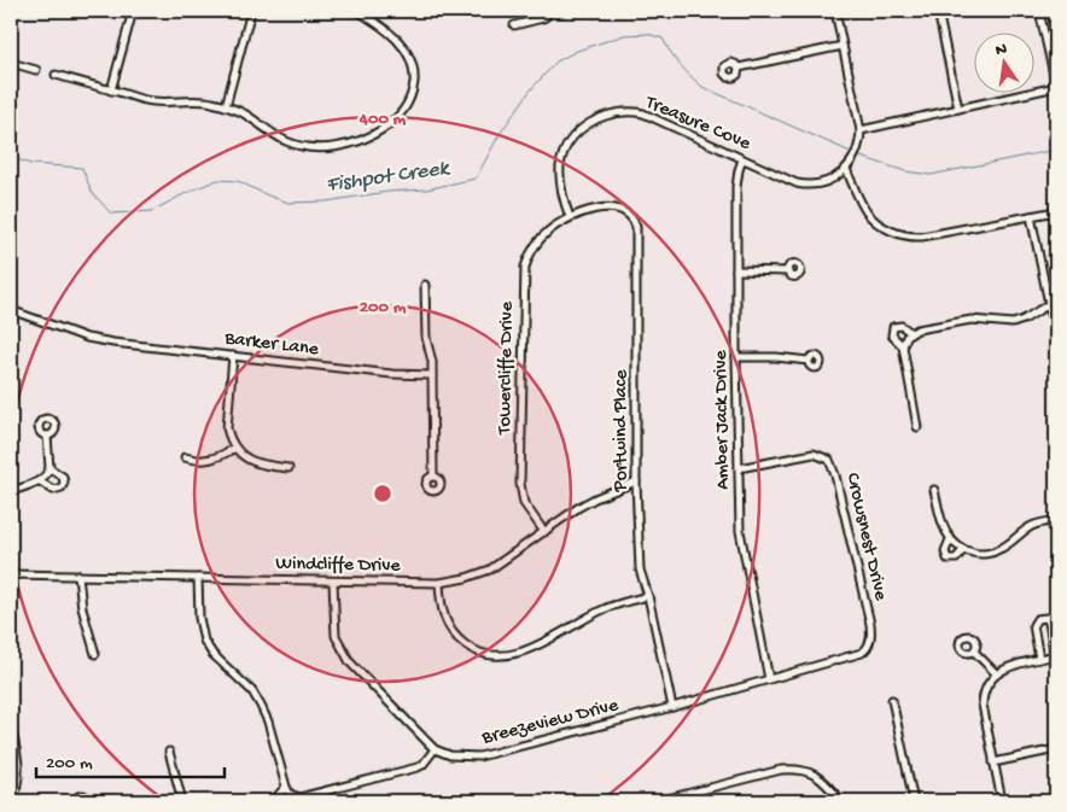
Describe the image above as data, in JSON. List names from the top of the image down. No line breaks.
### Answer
{"streets":{"street":["Treasure Cove","Barker Lane","Towercliffe Drive","Amber Jack Drive","Portwind Place","Crowsnest Drive","Windcliffe Drive","Breezeview Drive"]},"crossings":[["Treasure Cove","Towercliffe Drive"],["Treasure Cove","Amber Jack Drive"],["Treasure Cove","Portwind Place"],["Towercliffe Drive","Portwind Place"],["Towercliffe Drive","Windcliffe Drive"],["Amber Jack Drive","Crowsnest Drive"],["Amber Jack Drive","Breezeview Drive"],["Portwind Place","Windcliffe Drive"],["Portwind Place","Breezeview Drive"],["Crowsnest Drive","Breezeview Drive"]],"water":["Fishpot Creek"],"scale_bar":"200 m","north":"top","rings":["400 m","200 m"]}
